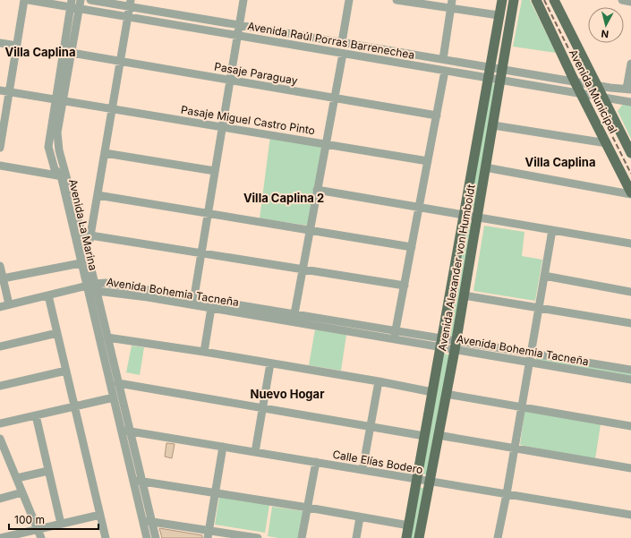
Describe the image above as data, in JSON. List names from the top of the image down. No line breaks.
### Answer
{"streets":{"main road":["Avenida Municipal","Avenida Alexander von Humboldt"],"street":["Avenida Raúl Porras Barrenechea","Pasaje Paraguay","Pasaje Miguel Castro Pinto","Avenida La Marina","Avenida Bohemia Tacneña","Calle Elías Bodero"]},"crossings":[["Avenida Raúl Porras Barrenechea","Avenida Municipal"],["Avenida Raúl Porras Barrenechea","Avenida La Marina"],["Avenida Raúl Porras Barrenechea","Avenida Alexander von Humboldt"],["Pasaje Paraguay","Avenida La Marina"],["Pasaje Miguel Castro Pinto","Avenida La Marina"],["Avenida La Marina","Avenida Bohemia Tacneña"],["Avenida La Marina","Calle Elías Bodero"],["Avenida Alexander von Humboldt","Avenida Bohemia Tacneña"],["Avenida Alexander von Humboldt","Calle Elías Bodero"]],"districts":["Villa Caplina","Villa Caplina","Villa Caplina 2","Nuevo Hogar"],"scale_bar":"100 m","north":"bottom"}
